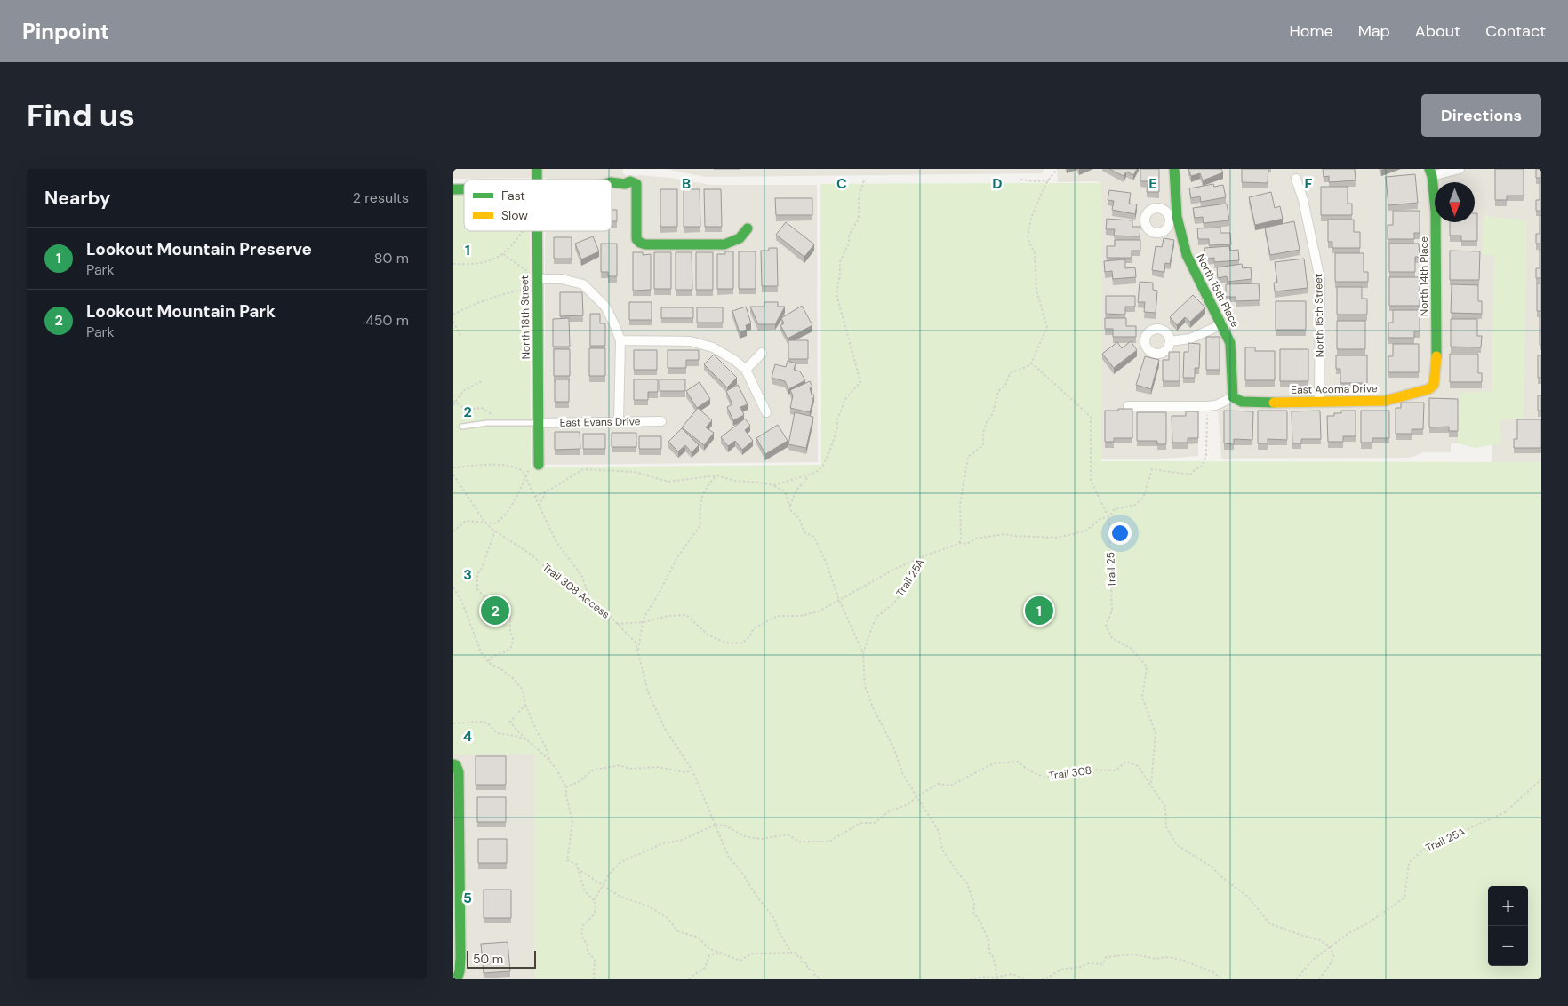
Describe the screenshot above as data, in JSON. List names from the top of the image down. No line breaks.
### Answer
{"streets":{"street":["North 14th Place","North 15th Place","North 15th Street","North 18th Street","East Acoma Drive","East Evans Drive"],"path":["Trail 25","Trail 25A","Trail 308 Access","Trail 308"]},"crossings":[["North 14th Place","East Acoma Drive"],["North 15th Place","East Acoma Drive"],["North 15th Street","East Acoma Drive"],["North 18th Street","East Evans Drive"],["Trail 25","Trail 25A"],["Trail 25","Trail 308"],["Trail 25A","Trail 308"],["Trail 308 Access","Trail 308"]],"legend":["Fast","Slow"],"scale_bar":"50 m","north":"bottom","page":{"header":"Pinpoint","nav":["Home","Map","About","Contact"],"buttons":"Directions","title":"Find us","heading":["Nearby","2 results"],"list":[{"mark":"1","name":"Lookout Mountain Preserve","note":"Park","value":"80 m"},{"mark":"2","name":"Lookout Mountain Park","note":"Park","value":"450 m"}],"pins":["1","2"],"map_buttons":["+","−"],"scale":"50 m"},"grid":{"columns":["B","C","D","E","F"],"rows":["1","2","3","4","5"]}}
